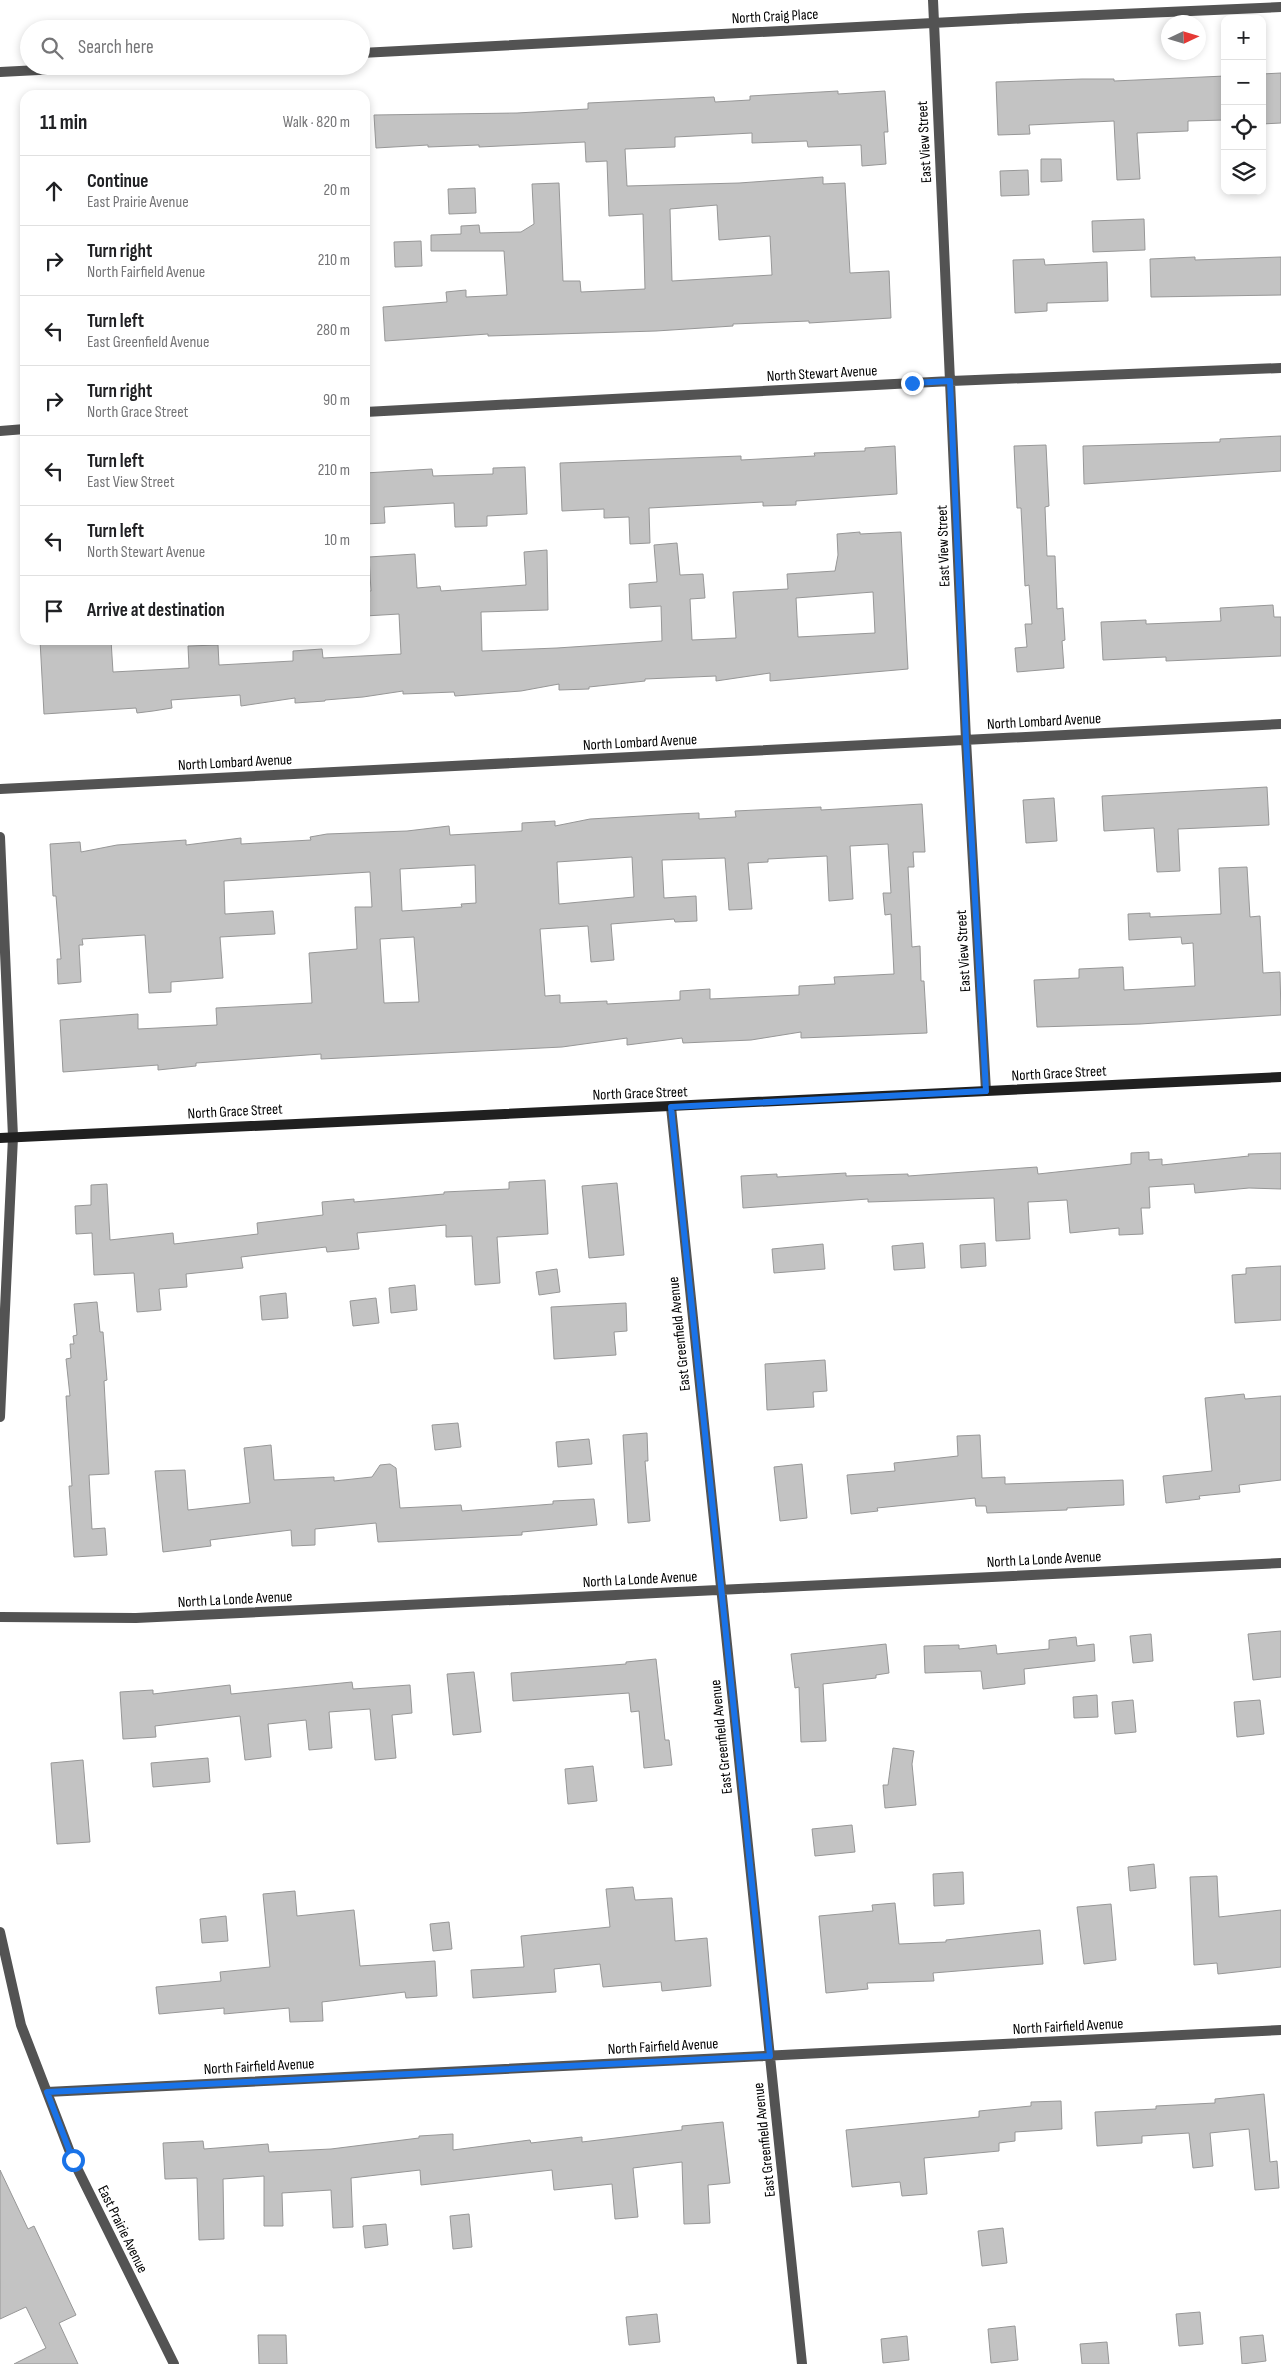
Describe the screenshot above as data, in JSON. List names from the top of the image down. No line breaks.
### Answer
{"streets":{"street":["North Craig Place","East View Street","North Stewart Avenue","North Lombard Avenue","North Grace Street","East Greenfield Avenue","North La Londe Avenue","North Fairfield Avenue","East Prairie Avenue"]},"crossings":[["North Craig Place","East View Street"],["East View Street","North Stewart Avenue"],["East View Street","North Lombard Avenue"],["East View Street","North Grace Street"],["North Grace Street","East Greenfield Avenue"],["East Greenfield Avenue","North La Londe Avenue"],["East Greenfield Avenue","North Fairfield Avenue"],["North Fairfield Avenue","East Prairie Avenue"]],"north":"right","page":{"map_buttons":["+","−"],"search":"Search here","heading":["11 min","Walk · 820 m"],"list":[["Continue","East Prairie Avenue","20 m"],["Turn right","North Fairfield Avenue","210 m"],["Turn left","East Greenfield Avenue","280 m"],["Turn right","North Grace Street","90 m"],["Turn left","East View Street","210 m"],["Turn left","North Stewart Avenue","10 m"],"Arrive at destination"]}}
